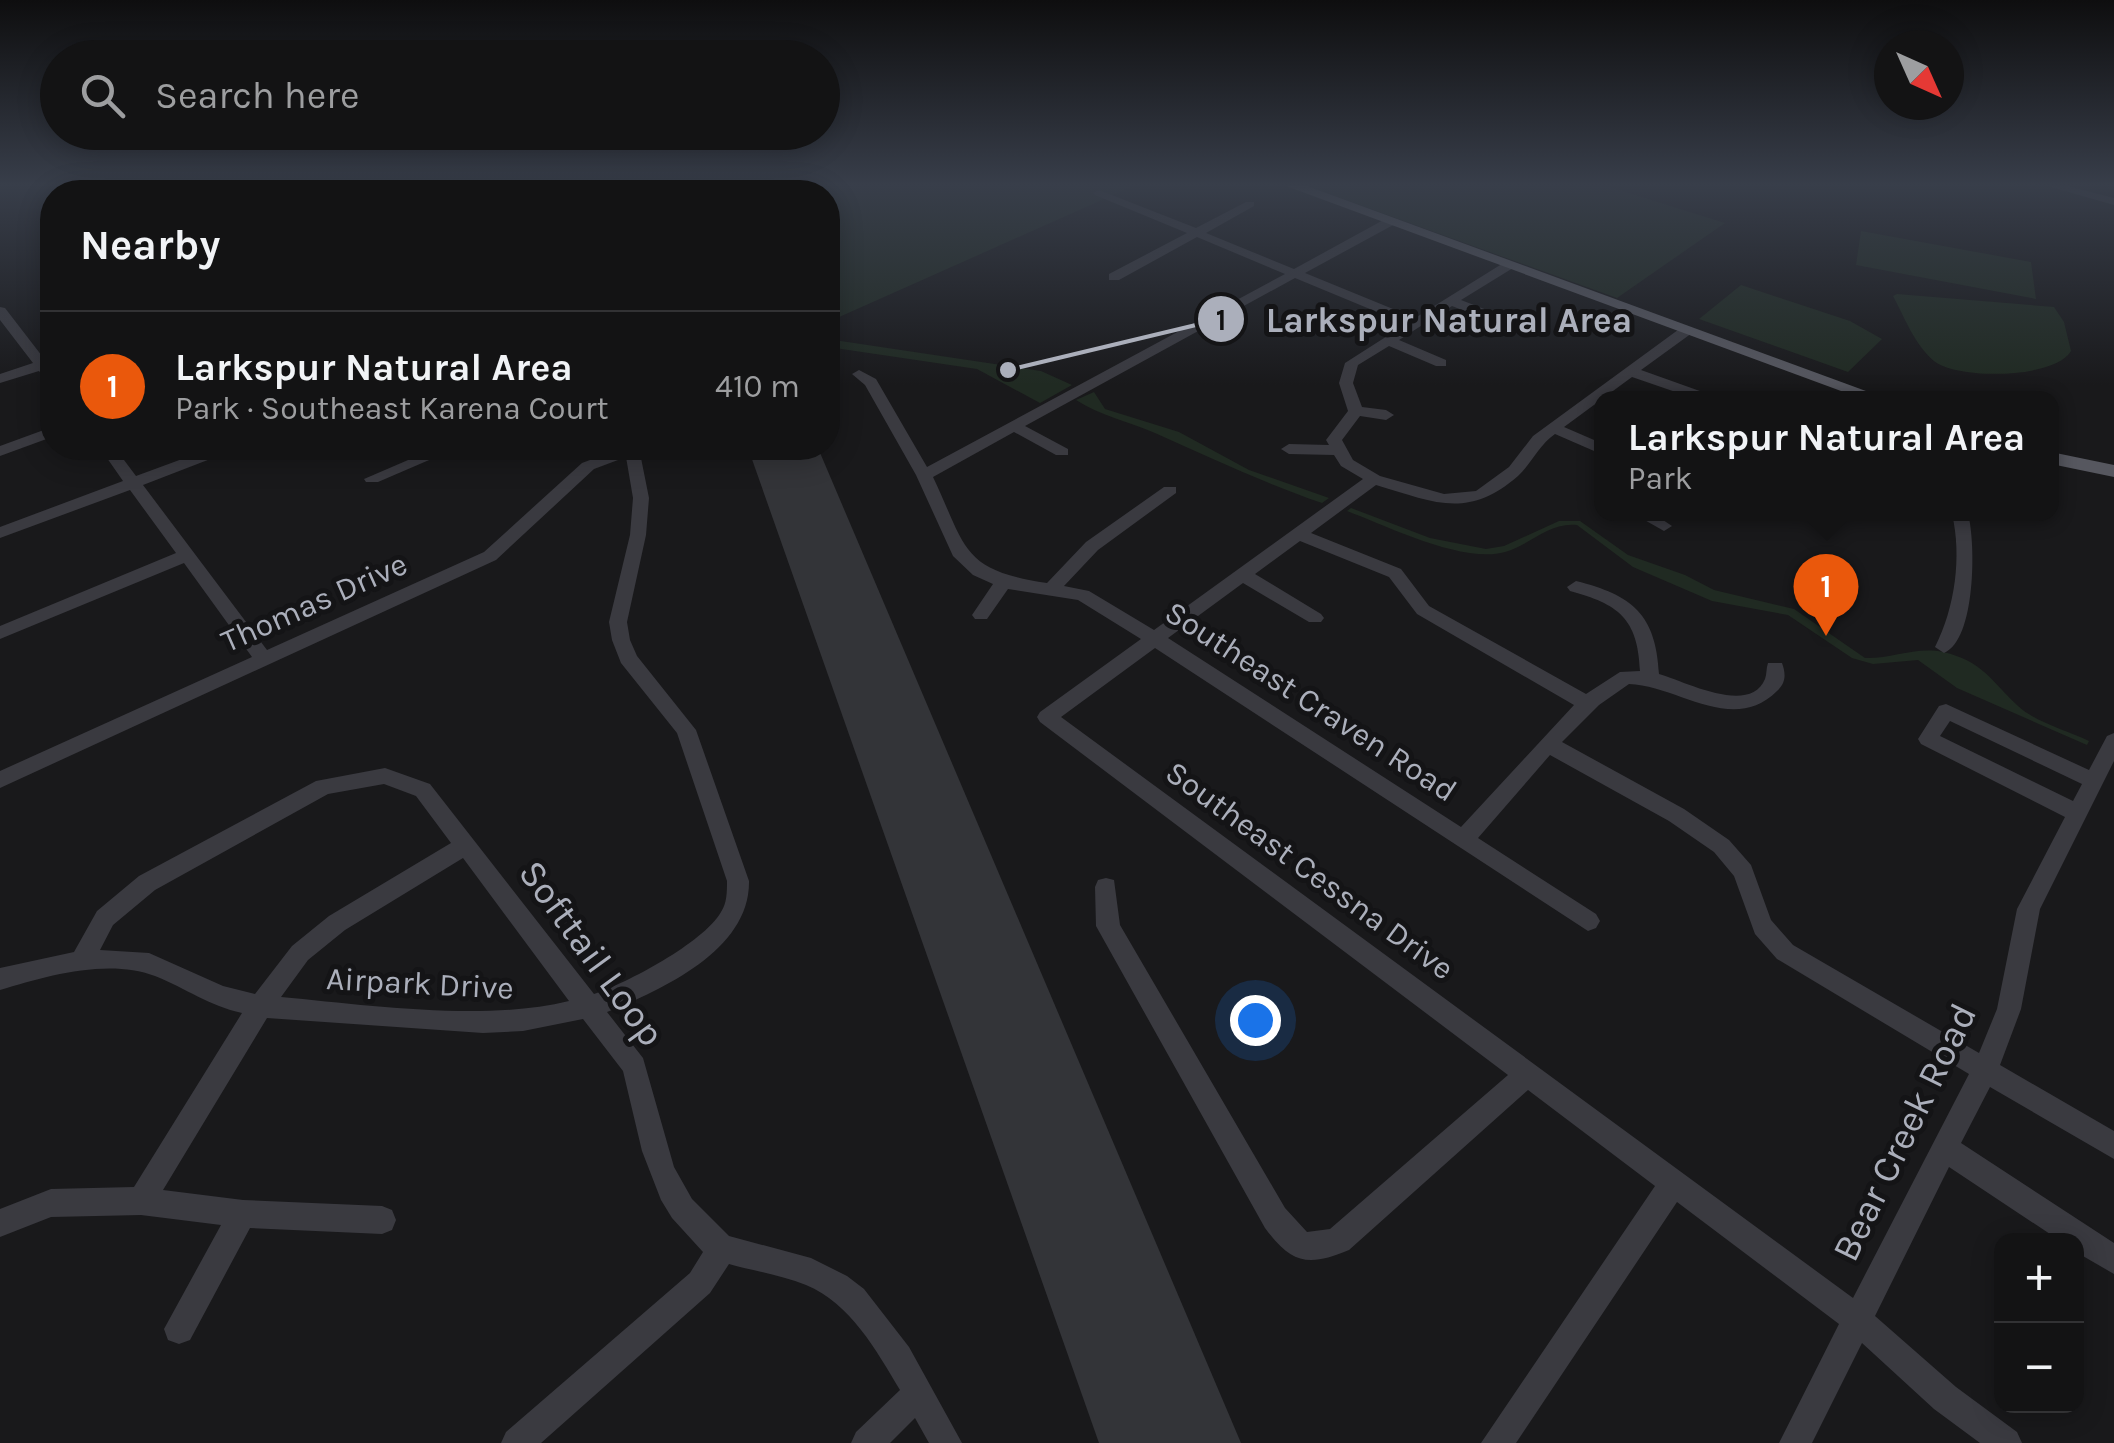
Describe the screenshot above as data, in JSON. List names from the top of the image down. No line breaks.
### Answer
{"streets":{"street":["Thomas Drive","Southeast Craven Road","Southeast Cessna Drive","Softtail Loop","Airpark Drive","Bear Creek Road"]},"crossings":[["Southeast Craven Road","Southeast Cessna Drive"],["Southeast Cessna Drive","Bear Creek Road"],["Softtail Loop","Airpark Drive"]],"places":["Larkspur Natural Area"],"north":"bottom right","page":{"search":"Search here","heading":"Nearby","list":[{"mark":"1","name":"Larkspur Natural Area","note":"Park · Southeast Karena Court","value":"410 m"}],"popup":["Larkspur Natural Area","Park"],"pins":"1","map_buttons":["+","−"]}}
